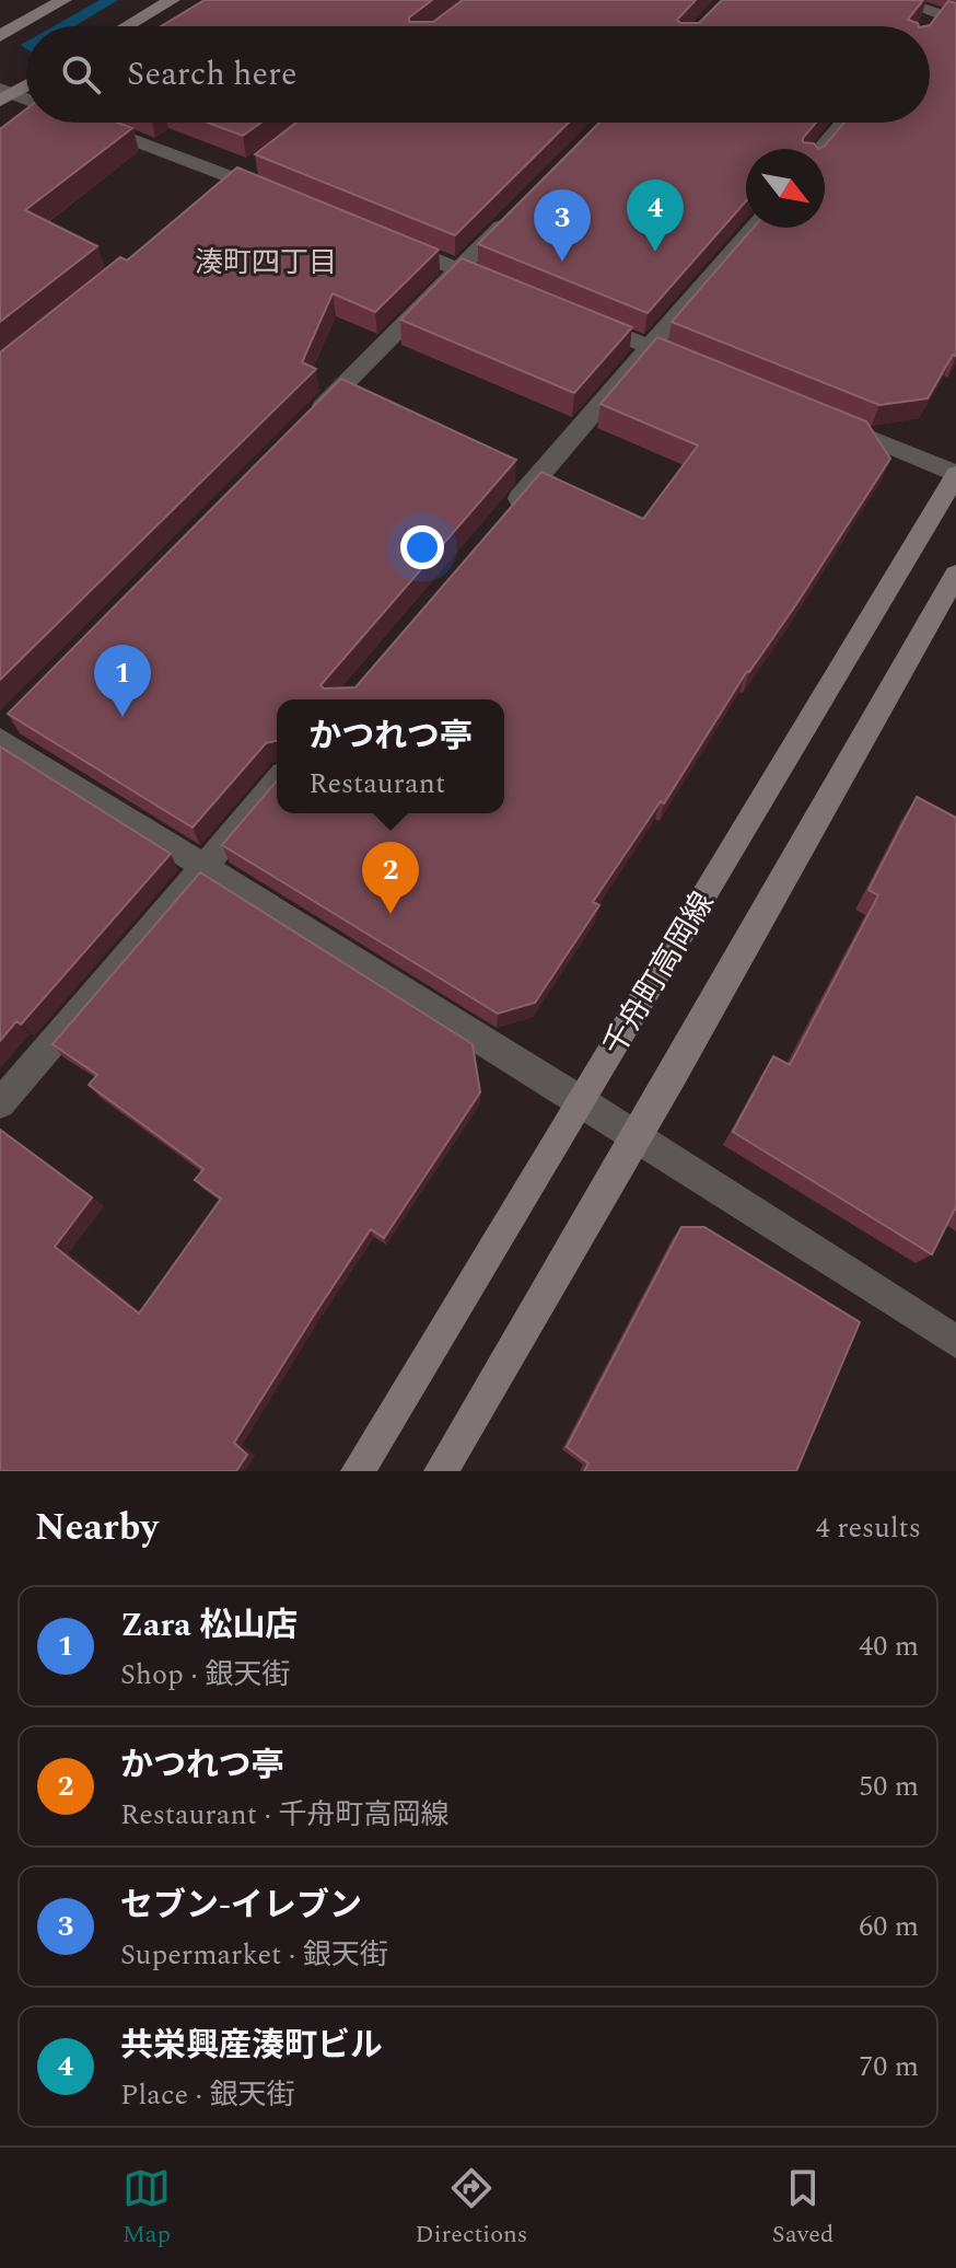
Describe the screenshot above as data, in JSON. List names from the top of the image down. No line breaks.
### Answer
{"streets":{"street":["千舟町高岡線"]},"districts":["湊町四丁目"],"north":"bottom right","page":{"search":"Search here","pins":["4","3","1","2"],"popup":["かつれつ亭","Restaurant"],"heading":["Nearby","4 results"],"list":[{"mark":"1","name":"Zara 松山店","note":"Shop · 銀天街","value":"40 m"},{"mark":"2","name":"かつれつ亭","note":"Restaurant · 千舟町高岡線","value":"50 m"},{"mark":"3","name":"セブン-イレブン","note":"Supermarket · 銀天街","value":"60 m"},{"mark":"4","name":"共栄興産湊町ビル","note":"Place · 銀天街","value":"70 m"}],"nav":["Map","Directions","Saved"]}}
